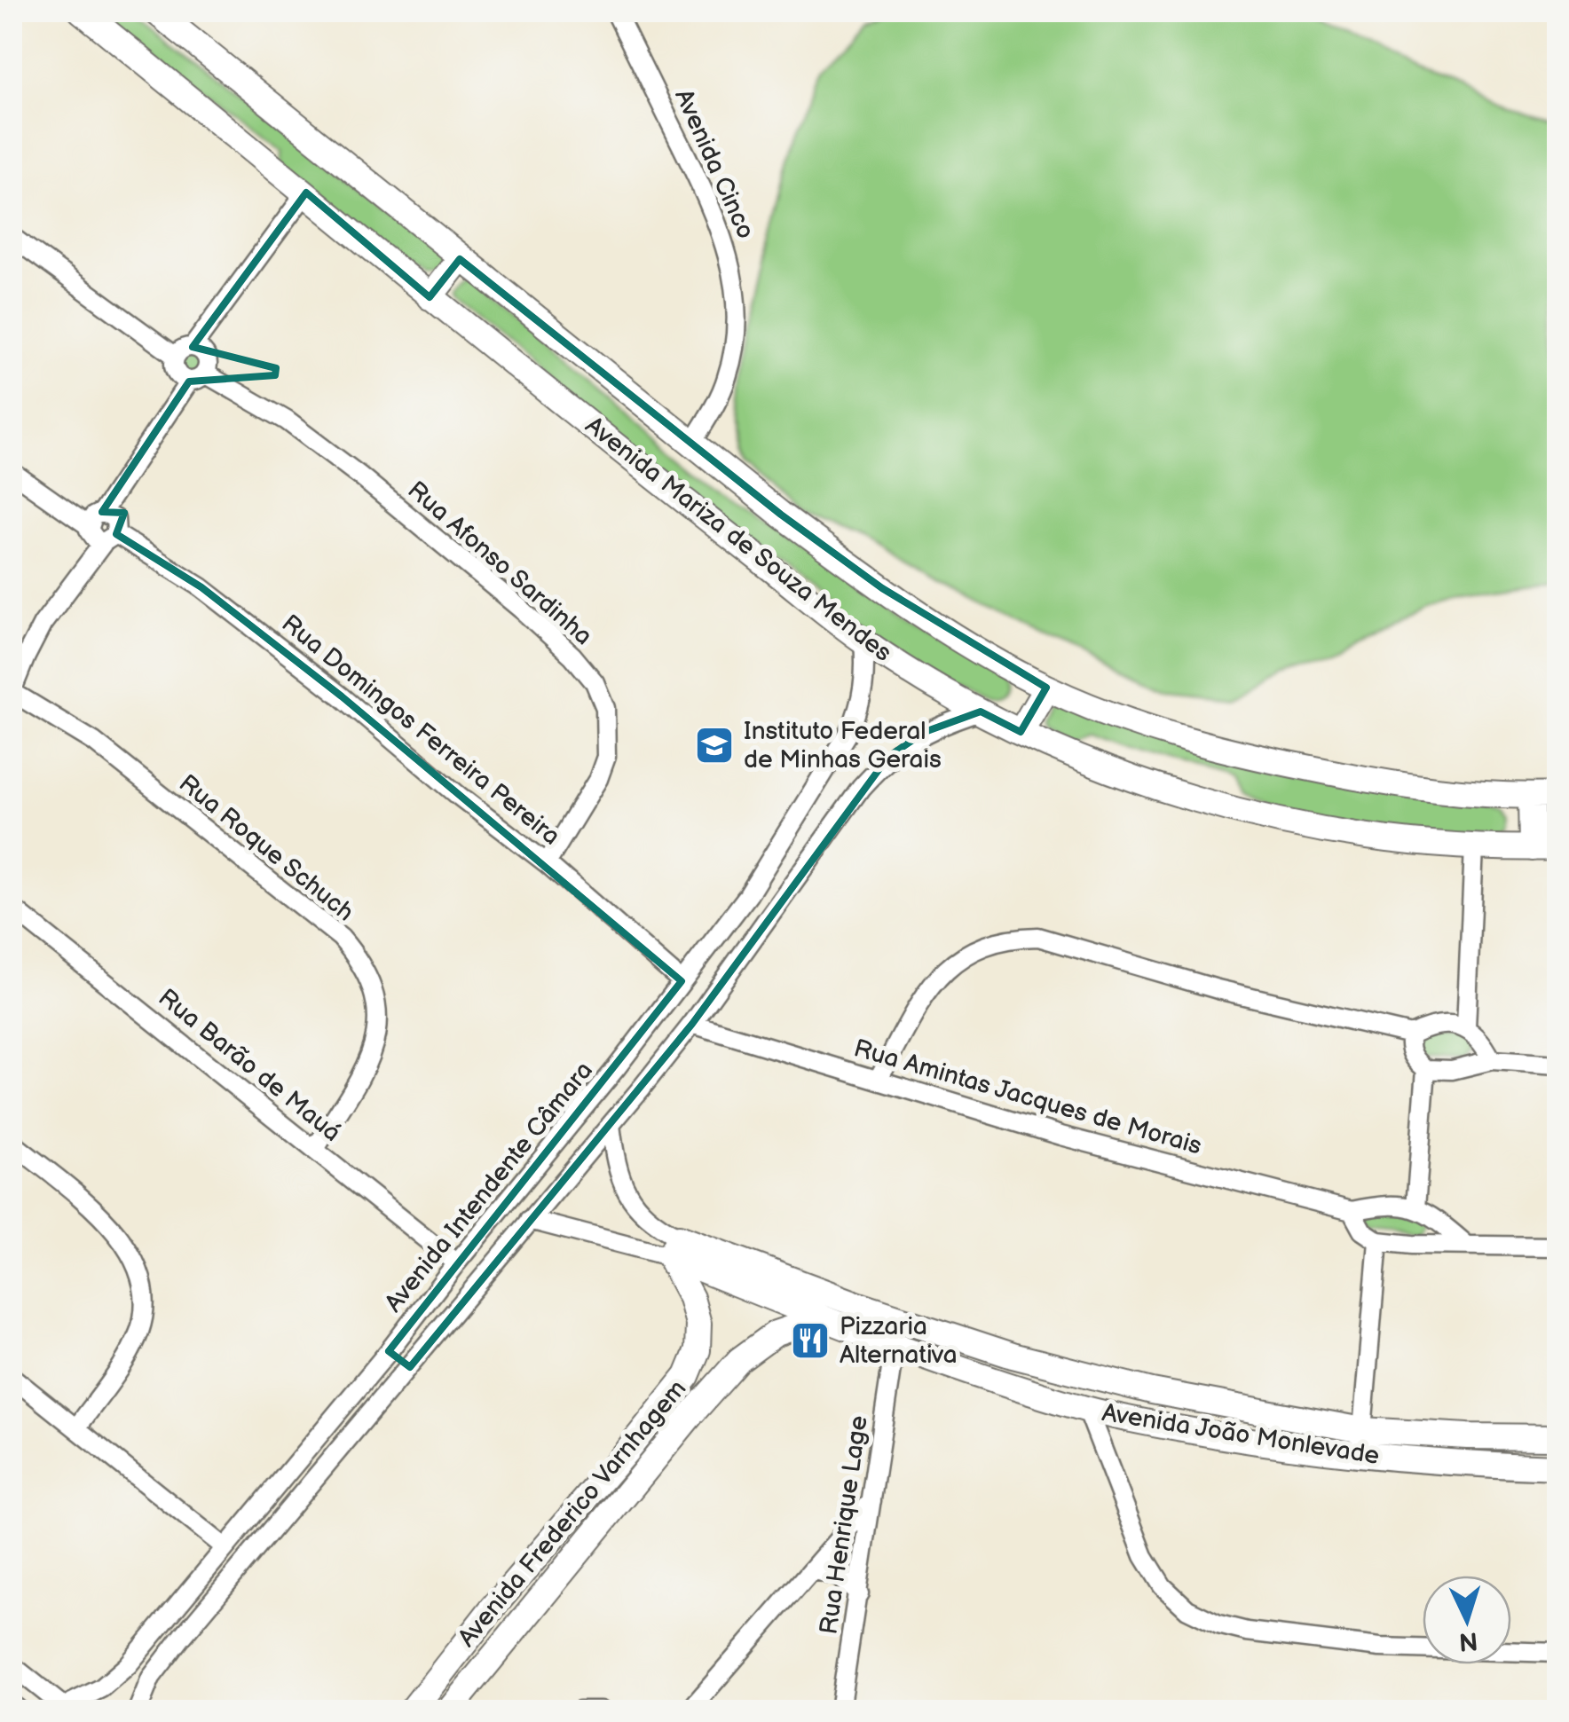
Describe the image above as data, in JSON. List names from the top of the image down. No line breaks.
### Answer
{"streets":{"main road":["Avenida Mariza de Souza Mendes","Avenida João Monlevade","Avenida Frederico Varnhagem"],"street":["Avenida Cinco","Rua Afonso Sardinha","Rua Domingos Ferreira Pereira","Rua Roque Schuch","Rua Barão de Mauá","Rua Amintas Jacques de Morais","Avenida Intendente Câmara","Rua Henrique Lage"]},"crossings":[["Avenida Cinco","Avenida Mariza de Souza Mendes"],["Avenida Mariza de Souza Mendes","Avenida Intendente Câmara"],["Rua Afonso Sardinha","Rua Domingos Ferreira Pereira"],["Rua Domingos Ferreira Pereira","Avenida Intendente Câmara"],["Rua Roque Schuch","Rua Barão de Mauá"],["Rua Barão de Mauá","Avenida Intendente Câmara"],["Avenida João Monlevade","Avenida Frederico Varnhagem"],["Avenida João Monlevade","Rua Henrique Lage"]],"places":{"school or university":["Instituto Federal de Minhas Gerais"],"restaurant":["Pizzaria Alternativa"]},"north":"bottom"}
